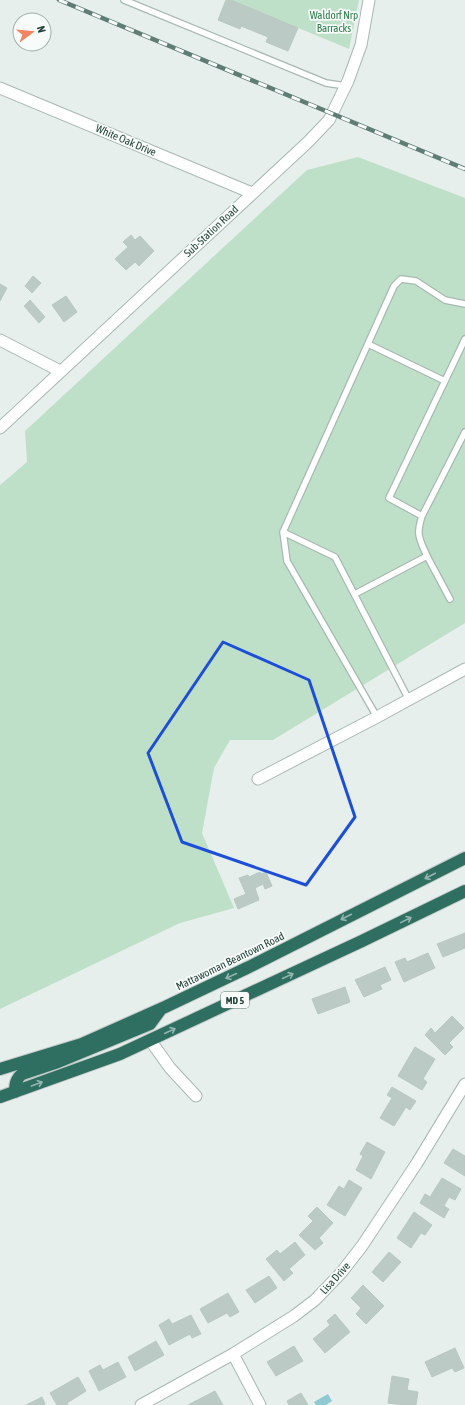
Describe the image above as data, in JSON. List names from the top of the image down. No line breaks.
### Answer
{"streets":{"highway":["Mattawoman Beantown Road","MD 5"],"street":["White Oak Drive","Sub-Station Road","Lisa Drive"]},"crossings":[["White Oak Drive","Sub-Station Road"]],"parks":["Waldorf Nrp Barracks"],"north":"right"}
